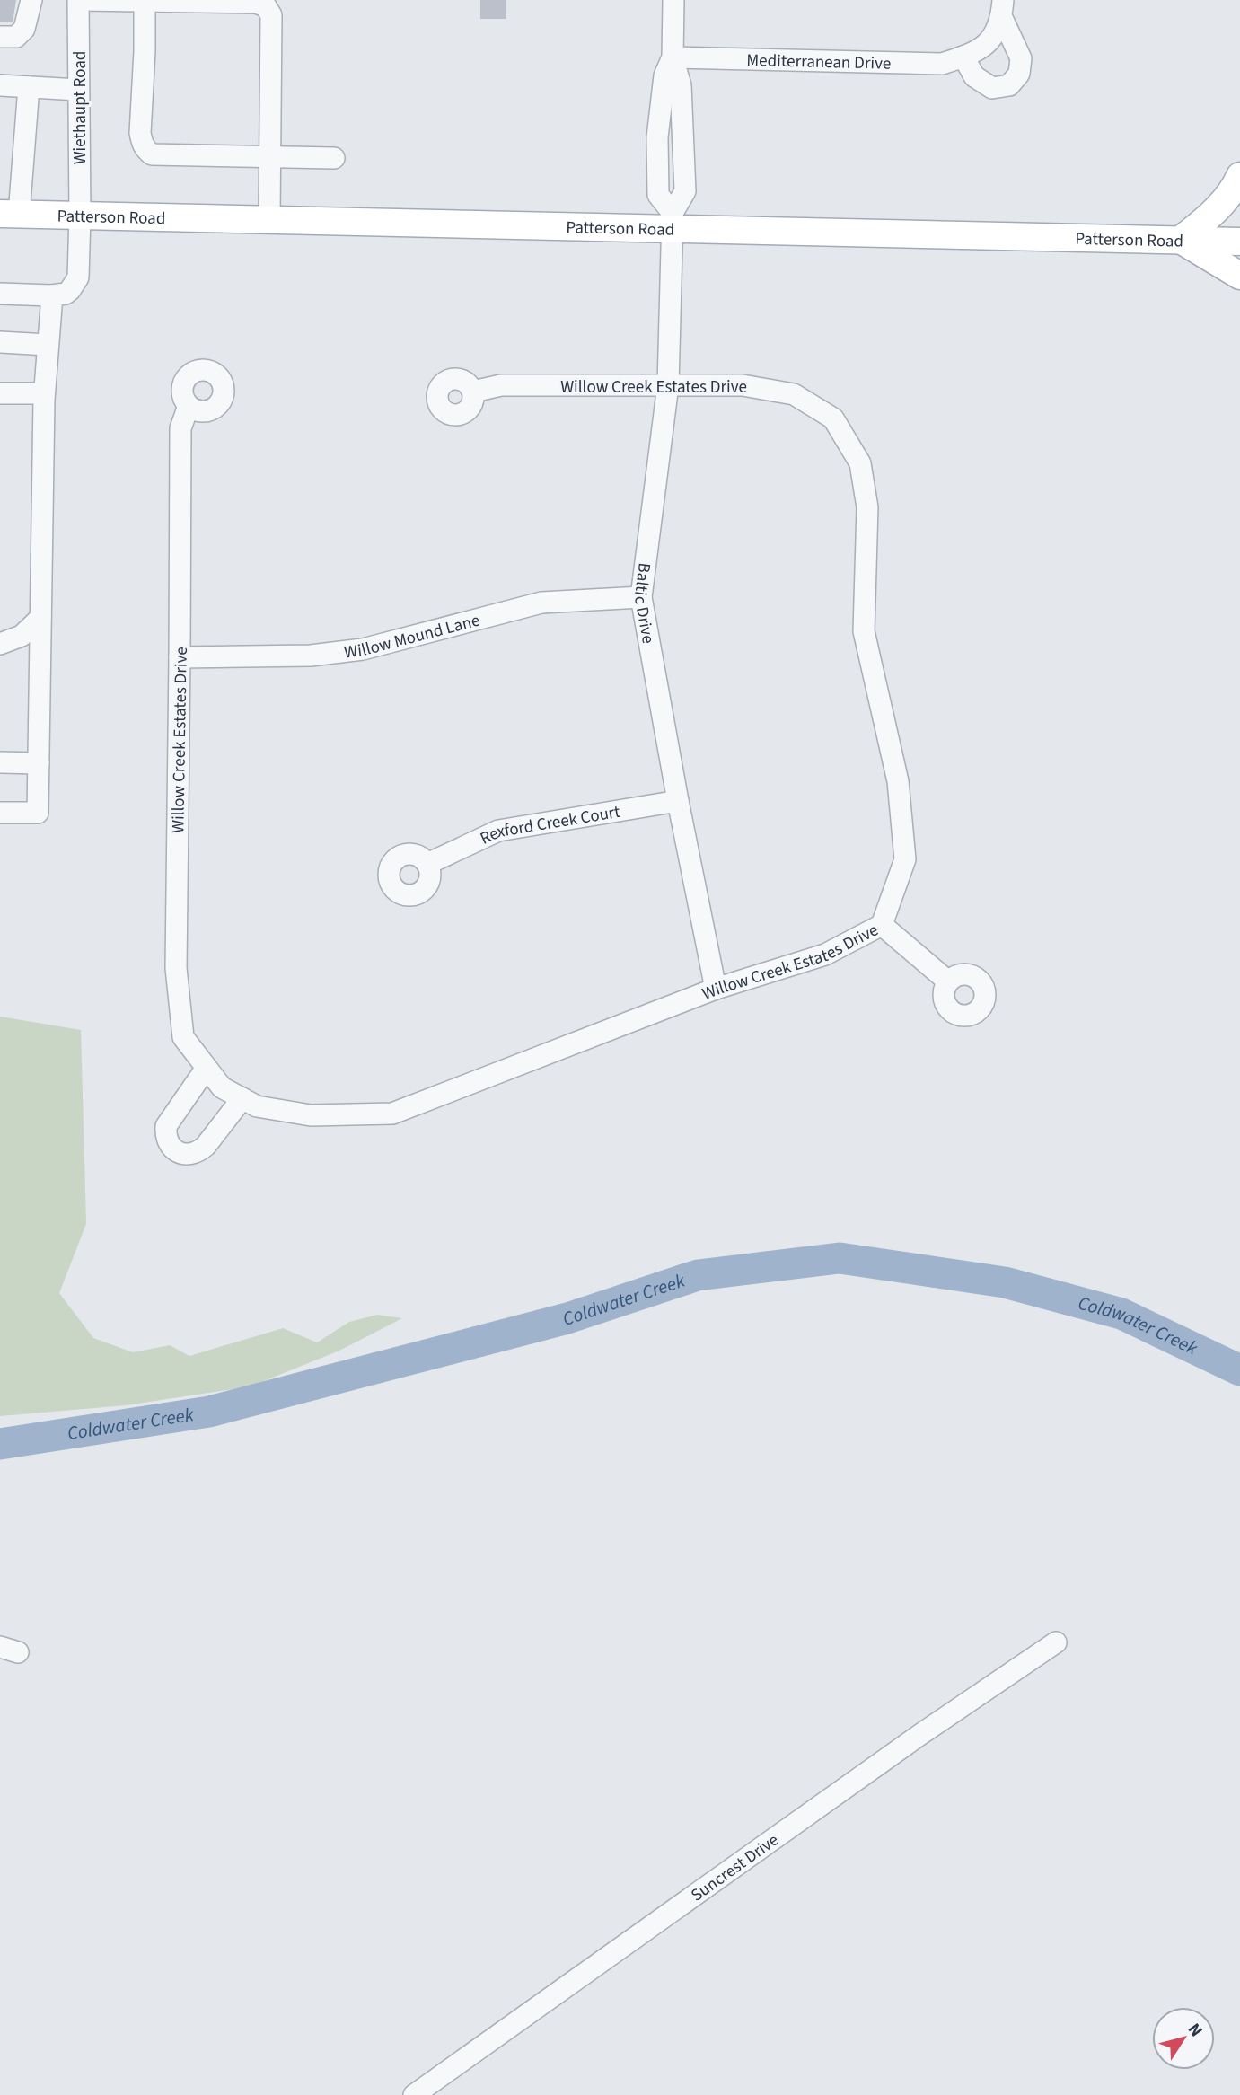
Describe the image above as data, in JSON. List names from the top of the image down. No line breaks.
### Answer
{"streets":{"main road":["Patterson Road"],"street":["Mediterranean Drive","Wiethaupt Road","Willow Creek Estates Drive","Baltic Drive","Willow Mound Lane","Rexford Creek Court","Suncrest Drive"]},"crossings":[["Wiethaupt Road","Patterson Road"],["Patterson Road","Baltic Drive"],["Willow Creek Estates Drive","Baltic Drive"],["Willow Creek Estates Drive","Willow Mound Lane"],["Baltic Drive","Willow Mound Lane"],["Baltic Drive","Rexford Creek Court"]],"water":["Coldwater Creek"],"north":"top right"}
